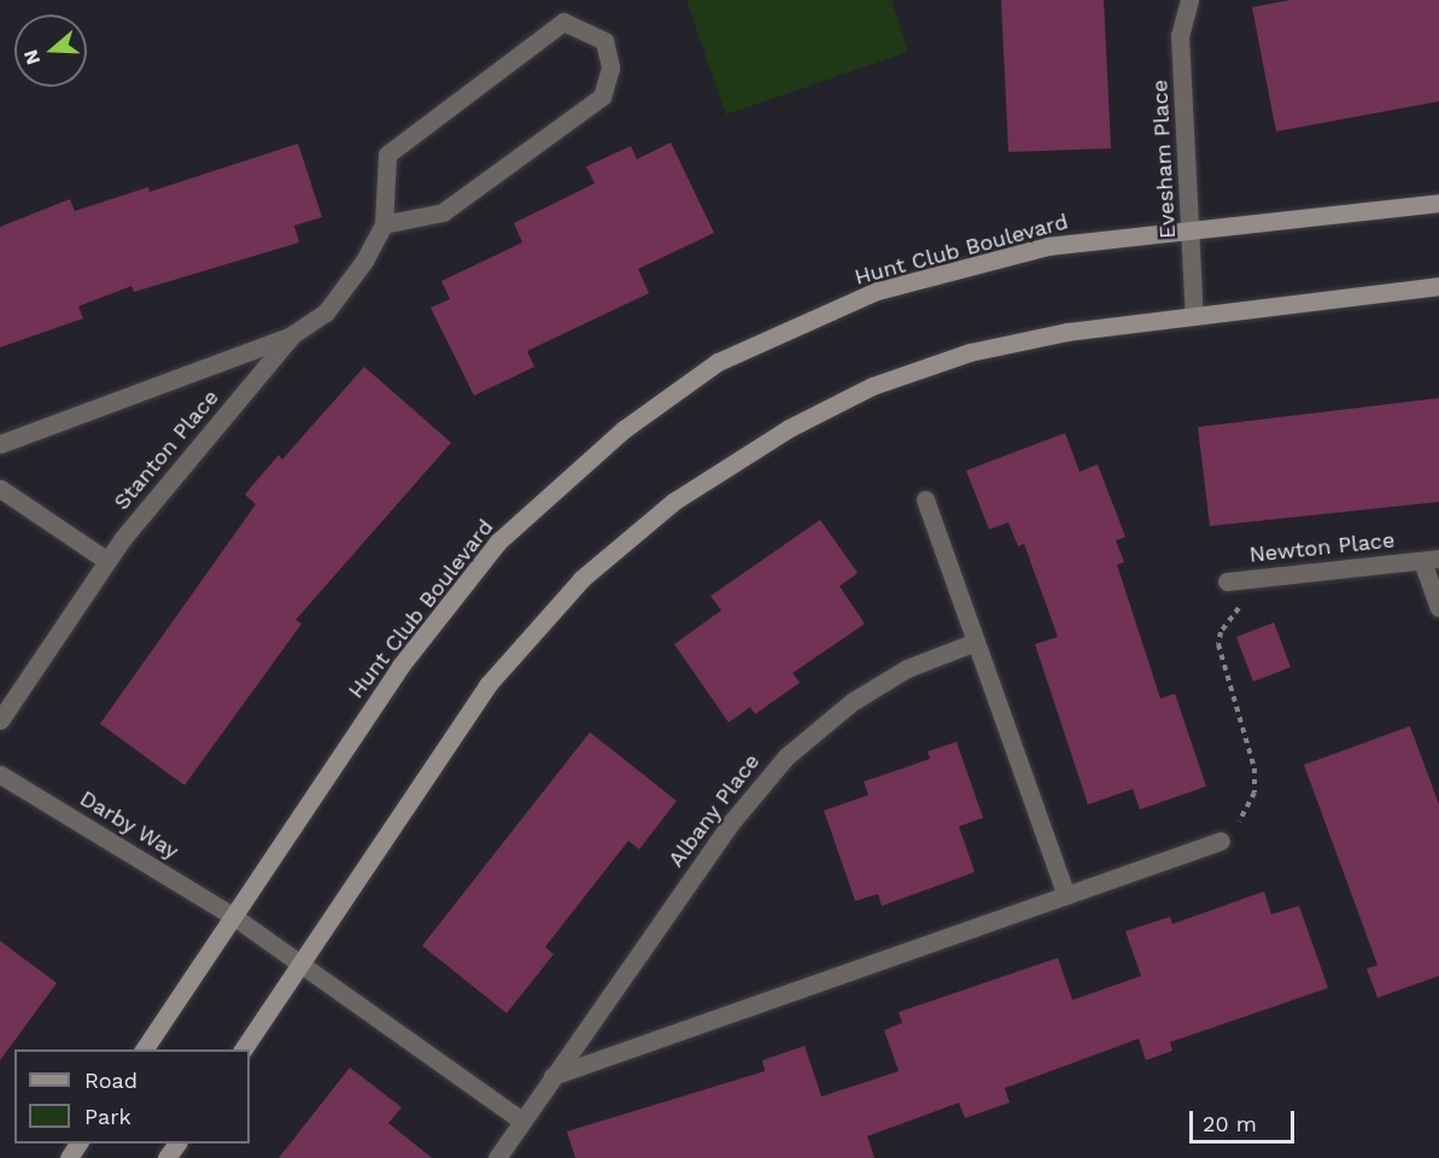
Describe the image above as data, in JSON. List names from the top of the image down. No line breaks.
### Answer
{"streets":{"street":["Evesham Place","Hunt Club Boulevard","Stanton Place","Newton Place","Albany Place","Darby Way"]},"crossings":[["Evesham Place","Hunt Club Boulevard"],["Hunt Club Boulevard","Darby Way"]],"legend":["Road","Park"],"scale_bar":"20 m","north":"left"}
